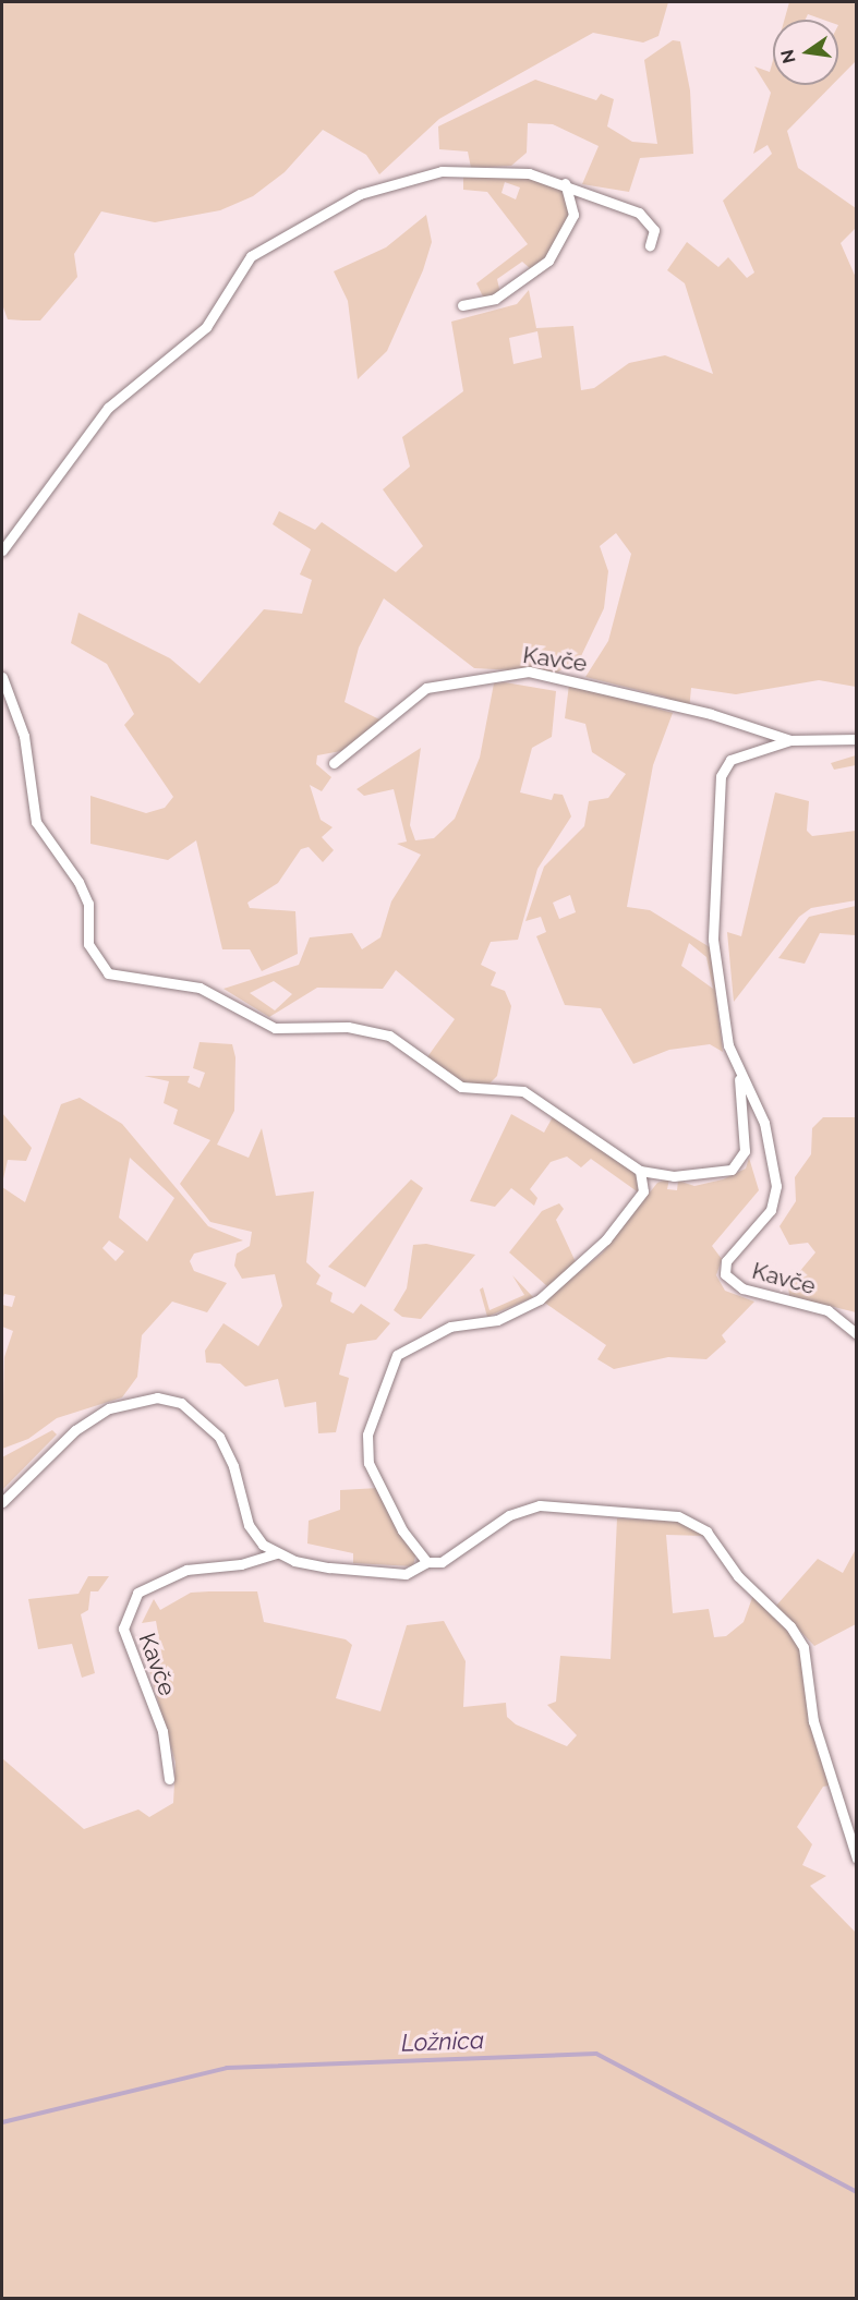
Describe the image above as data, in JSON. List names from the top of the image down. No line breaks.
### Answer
{"streets":{"street":["Kavče"]},"water":["Ložnica"],"north":"left"}
